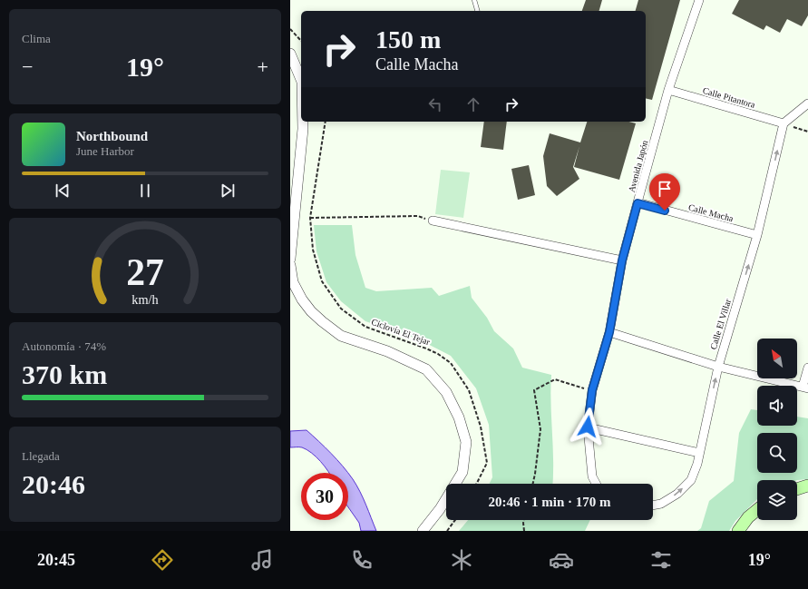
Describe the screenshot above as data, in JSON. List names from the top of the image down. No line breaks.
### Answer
{"streets":{"street":["Calle Pitantora","Avenida Japón","Calle Macha","Calle El Villar"],"path":["Ciclovía El Tejar"]},"crossings":[["Calle Pitantora","Avenida Japón"],["Calle Pitantora","Calle El Villar"],["Avenida Japón","Calle Macha"],["Calle Macha","Calle El Villar"]],"one_way":["Calle El Villar"],"north":"top left","page":{"tile":["Clima",["Autonomía · 74%","370 km"],["Llegada","20:46"]],"turn":["150 m","Calle Macha"],"heat":["−","19°","+"],"song":["Northbound","June Harbor"],"limit":"30","trip":"20:46 · 1 min · 170 m","tabs":["20:45","19°"],"gauge":["27","km/h"]}}
